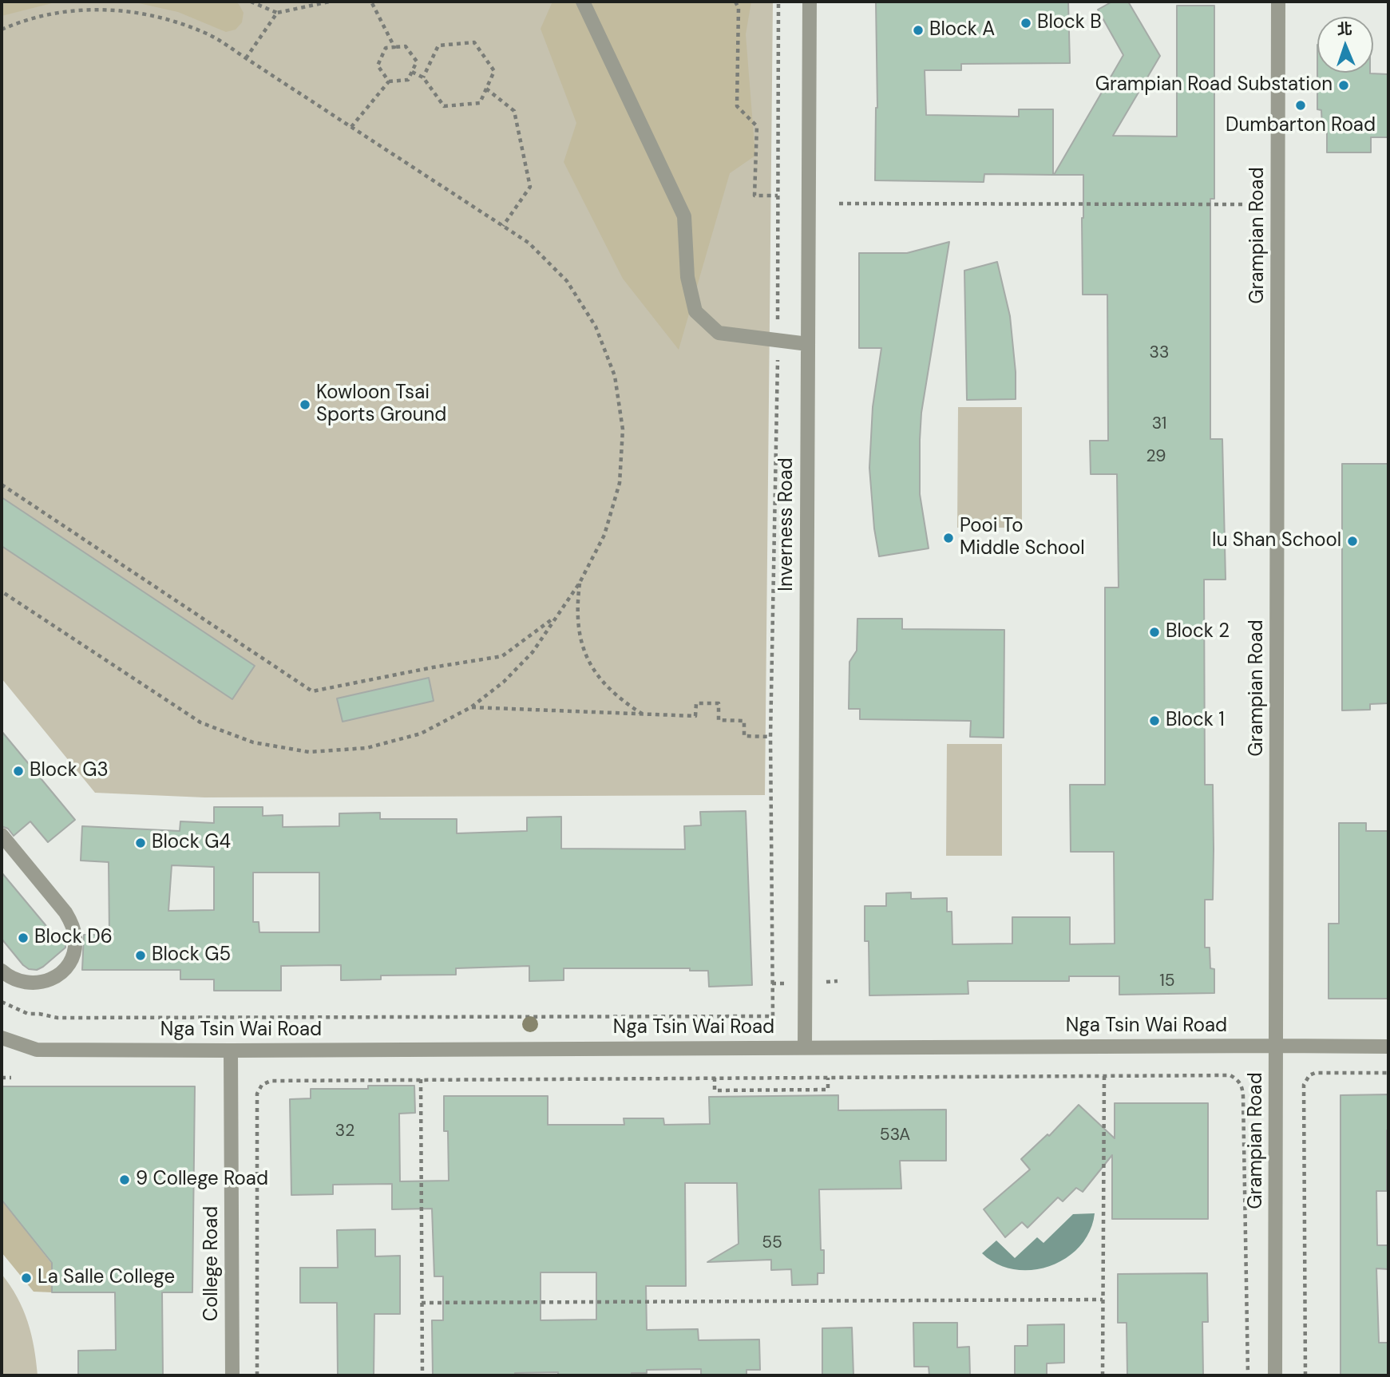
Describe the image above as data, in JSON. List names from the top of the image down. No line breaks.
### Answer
{"streets":{"street":["Grampian Road","Inverness Road","Nga Tsin Wai Road","College Road"]},"crossings":[["Grampian Road","Nga Tsin Wai Road"],["Inverness Road","Nga Tsin Wai Road"],["Nga Tsin Wai Road","College Road"]],"places":["Block B","Block A","Grampian Road Substation","Dumbarton Road","Kowloon Tsai Sports Ground","Pooi To Middle School","Iu Shan School","Block 2","Block 1","Block G3","Block G4","Block D6","Block G5","9 College Road","La Salle College"],"house_numbers":["33","31","29","15","32","53A","55"],"north":"top"}
